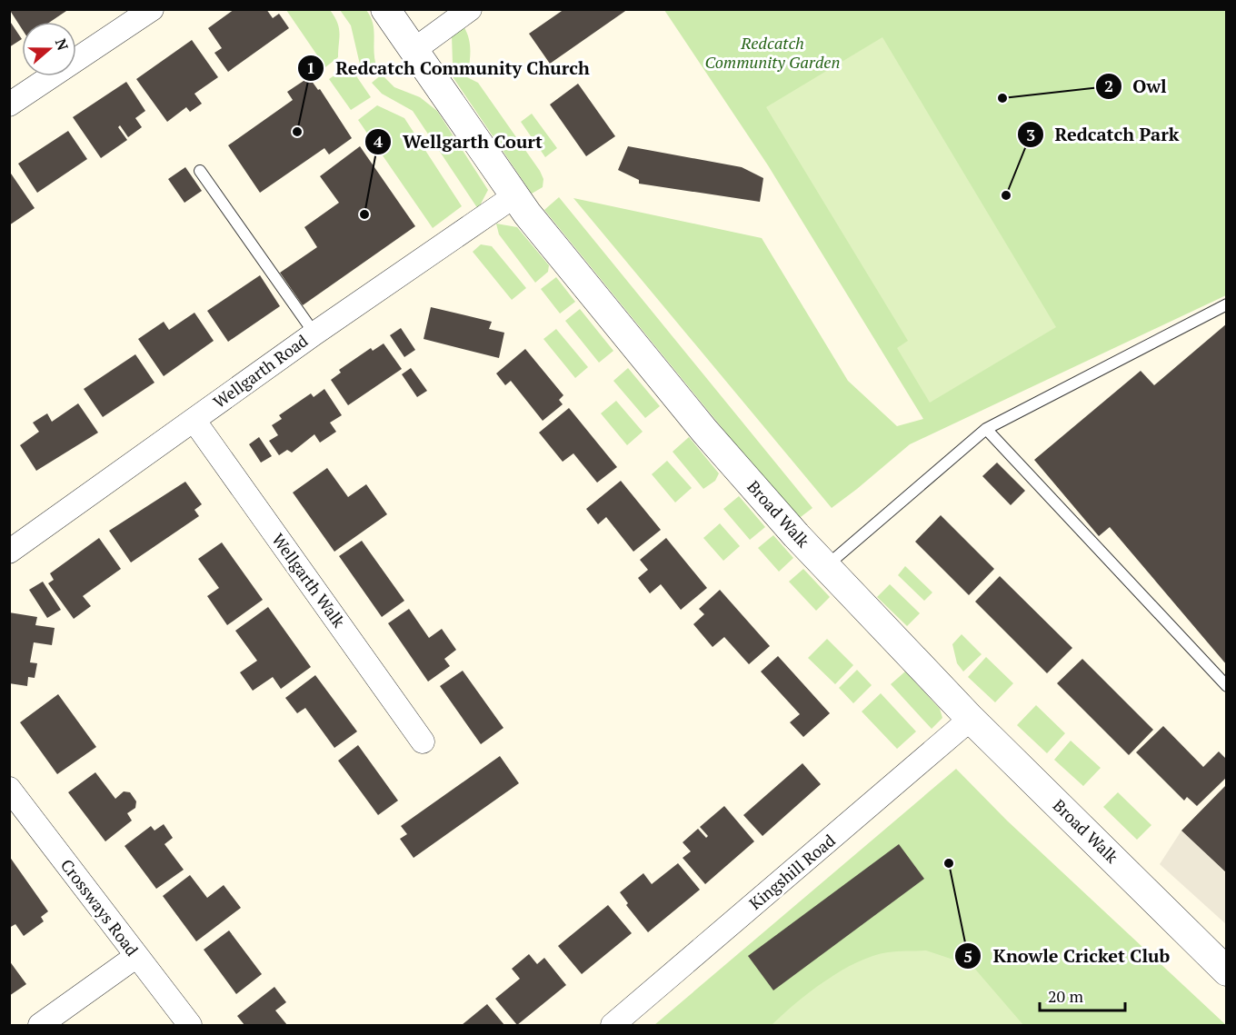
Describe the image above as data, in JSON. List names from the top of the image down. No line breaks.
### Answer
{"streets":{"street":["Wellgarth Road","Broad Walk","Wellgarth Walk","Kingshill Road","Crossways Road"]},"crossings":[["Wellgarth Road","Broad Walk"],["Wellgarth Road","Wellgarth Walk"],["Broad Walk","Kingshill Road"]],"parks":["Redcatch Community Garden"],"places":["Owl","Redcatch Community Church","Redcatch Park","Wellgarth Court","Knowle Cricket Club"],"scale_bar":"20 m","north":"right"}
